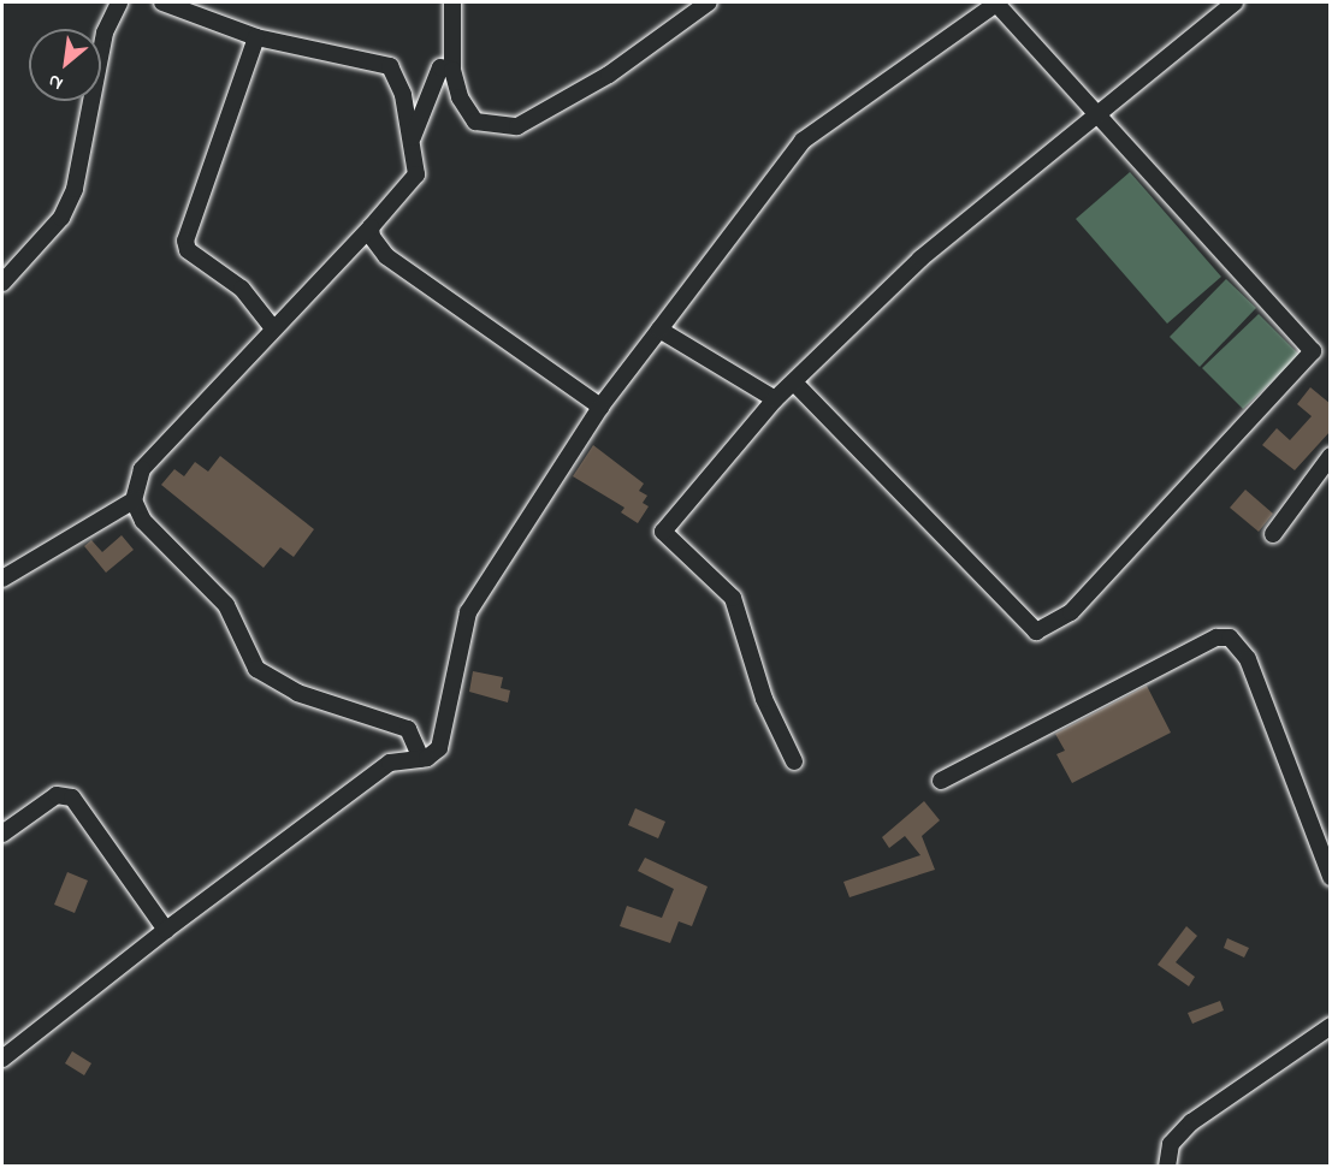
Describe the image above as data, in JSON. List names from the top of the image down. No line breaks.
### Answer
{"north":"bottom left"}
